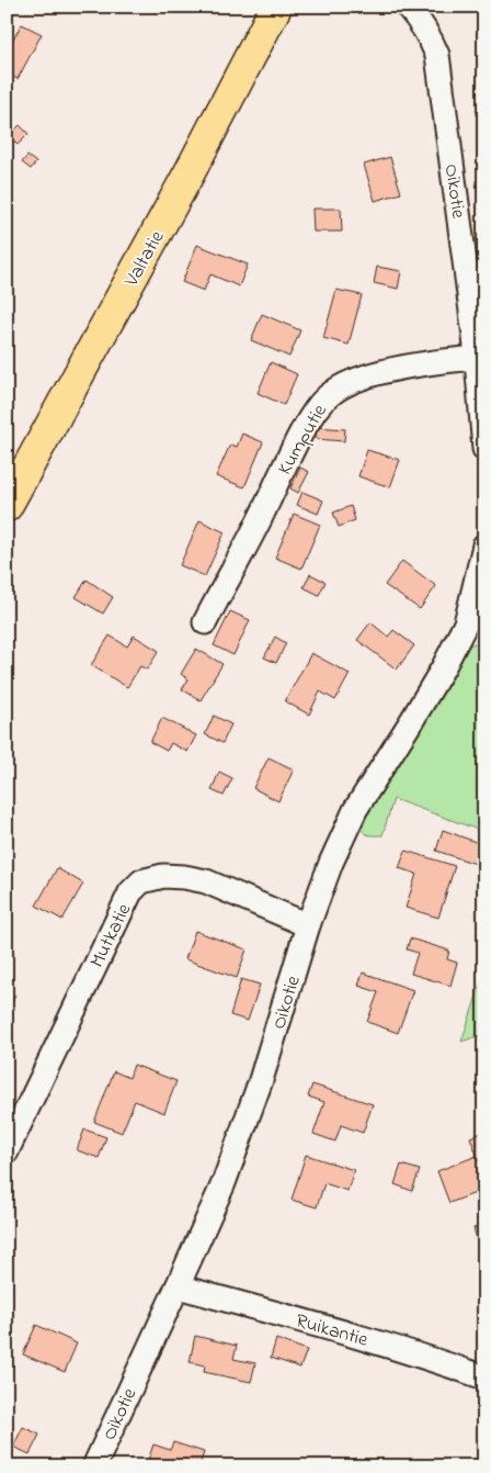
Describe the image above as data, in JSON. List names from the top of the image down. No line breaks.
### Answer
{"streets":{"highway":["Valtatie"],"street":["Oikotie","Kumputie","Mutkatie","Ruikantie"]},"crossings":[["Oikotie","Kumputie"],["Oikotie","Mutkatie"],["Oikotie","Ruikantie"]]}
